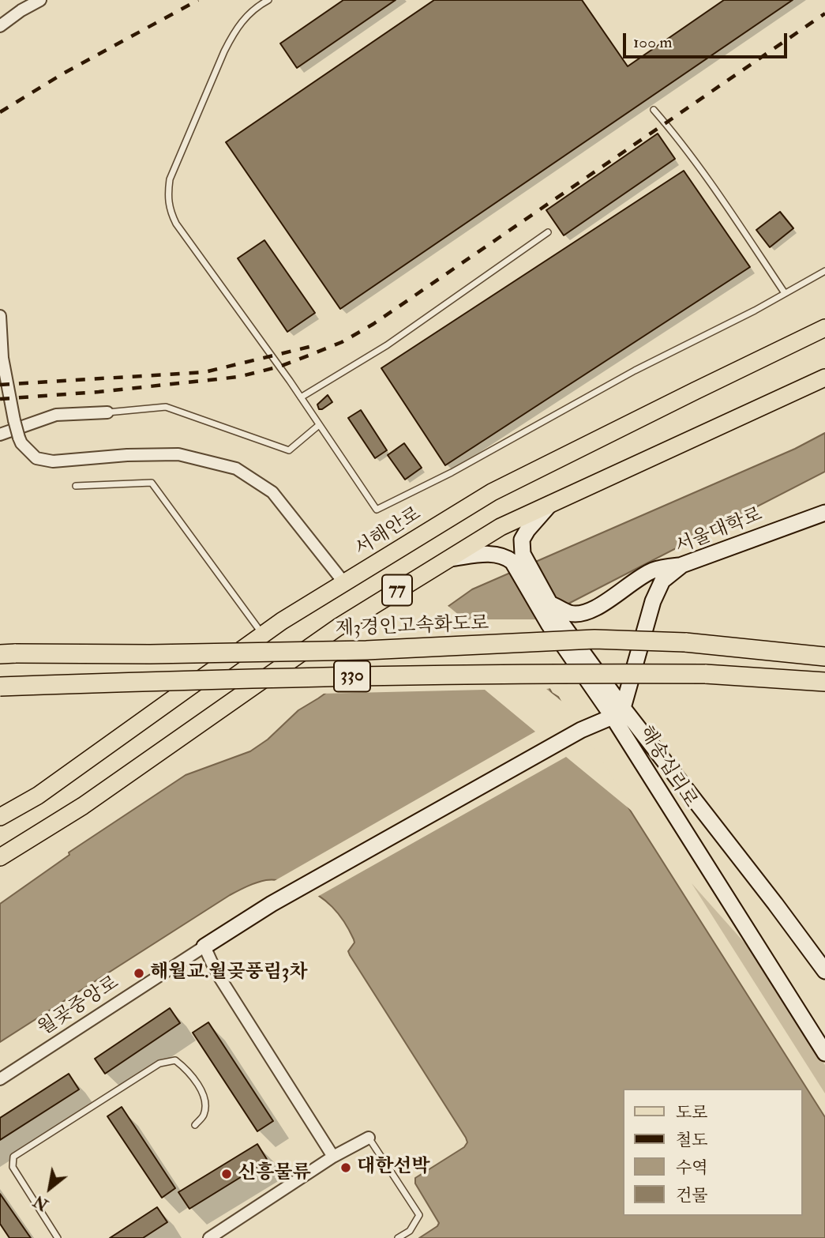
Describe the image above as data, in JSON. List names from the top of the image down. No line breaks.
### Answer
{"streets":{"highway":["제3경인고속화도로","330"],"main road":["서울대학로","서해안로","77","해송십리로"],"street":["월곶중앙로"]},"crossings":[["서울대학로","해송십리로"],["77","해송십리로"]],"places":["해월교.월곶풍림3차","대한선박","신흥물류"],"legend":["도로","철도","수역","건물"],"scale_bar":"100 m","north":"bottom left"}
